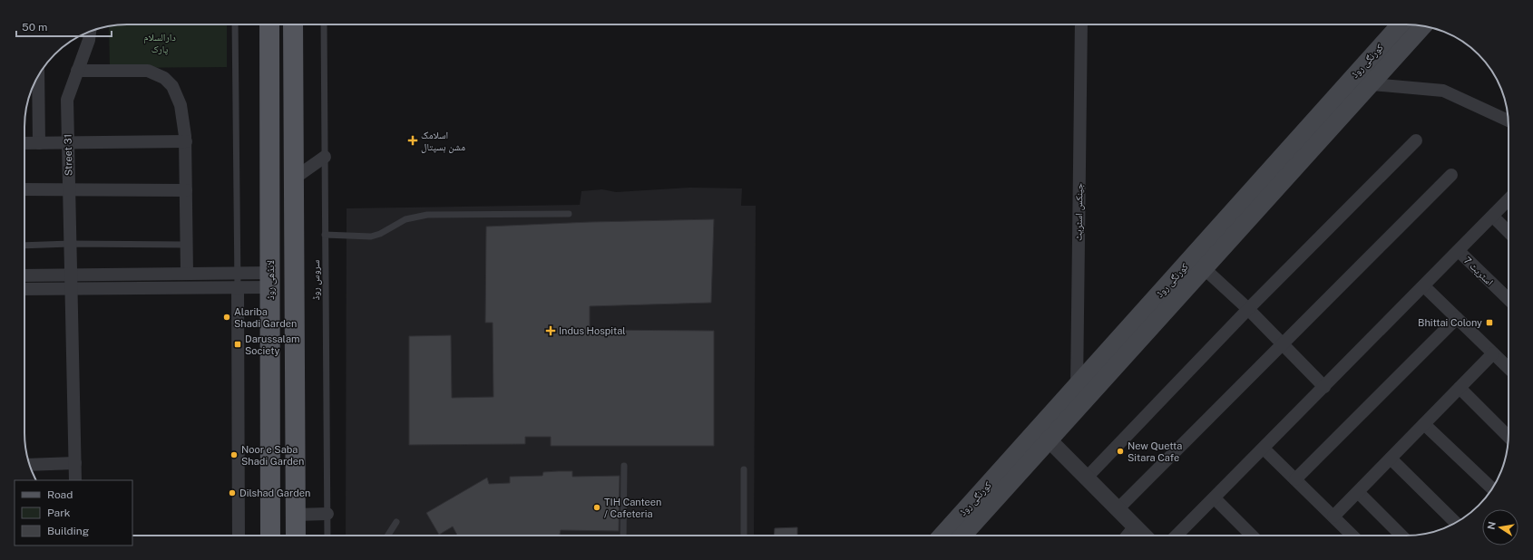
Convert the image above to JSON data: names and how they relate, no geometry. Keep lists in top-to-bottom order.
{
  "streets": {
    "main road": ["کورنگی روڈ", "لانڈھی روڈ"],
    "street": ["Street 31", "جینکس اسٹریٹ", "اسٹریٹ 7"],
    "lane": ["سروس روڈ"]
  },
  "crossings": [
    ["کورنگی روڈ", "جینکس اسٹریٹ"]
  ],
  "parks": ["دارالسلام پارک"],
  "places": {
    "health": ["اسلامک مشن ہسپتال", "Indus Hospital"],
    "other": [
      "Alariba Shadi Garden",
      "New Quetta Sitara Cafe",
      "Noor e Saba Shadi Garden",
      "Dilshad Garden",
      "TIH Canteen / Cafeteria"
    ],
    "transit": ["Bhittai Colony", "Darussalam Society"]
  },
  "legend": ["Road", "Park", "Building"],
  "scale_bar": "50 m",
  "north": "left"
}
